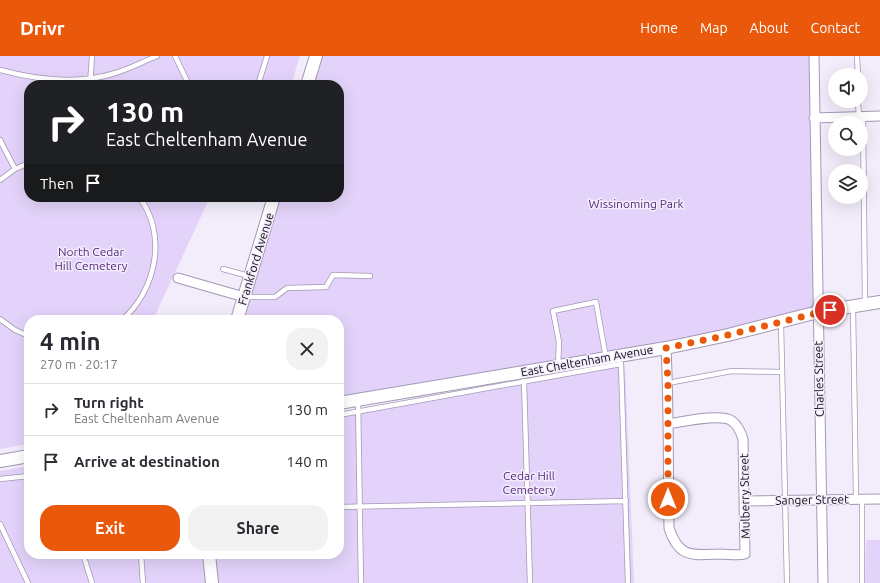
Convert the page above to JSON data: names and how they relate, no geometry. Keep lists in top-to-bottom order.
{
  "streets": {
    "street": [
      "Frankford Avenue",
      "East Cheltenham Avenue",
      "Charles Street",
      "Mulberry Street",
      "Sanger Street"
    ]
  },
  "crossings": [
    ["East Cheltenham Avenue", "Charles Street"],
    ["Charles Street", "Sanger Street"],
    ["Mulberry Street", "Sanger Street"]
  ],
  "parks": ["Wissinoming Park", "North Cedar Hill Cemetery", "Cedar Hill Cemetery"],
  "page": {
    "header": "Drivr",
    "nav": [
      "Home",
      "Map",
      "About",
      "Contact"
    ],
    "turn": ["130 m", "East Cheltenham Avenue"],
    "then": "Then",
    "heading": ["4 min", "270 m · 20:17"],
    "list": [
      {
        "name": "Turn right",
        "note": "East Cheltenham Avenue",
        "value": "130 m"
      },
      {
        "name": "Arrive at destination",
        "value": "140 m"
      }
    ],
    "buttons": ["Exit", "Share"]
  }
}
